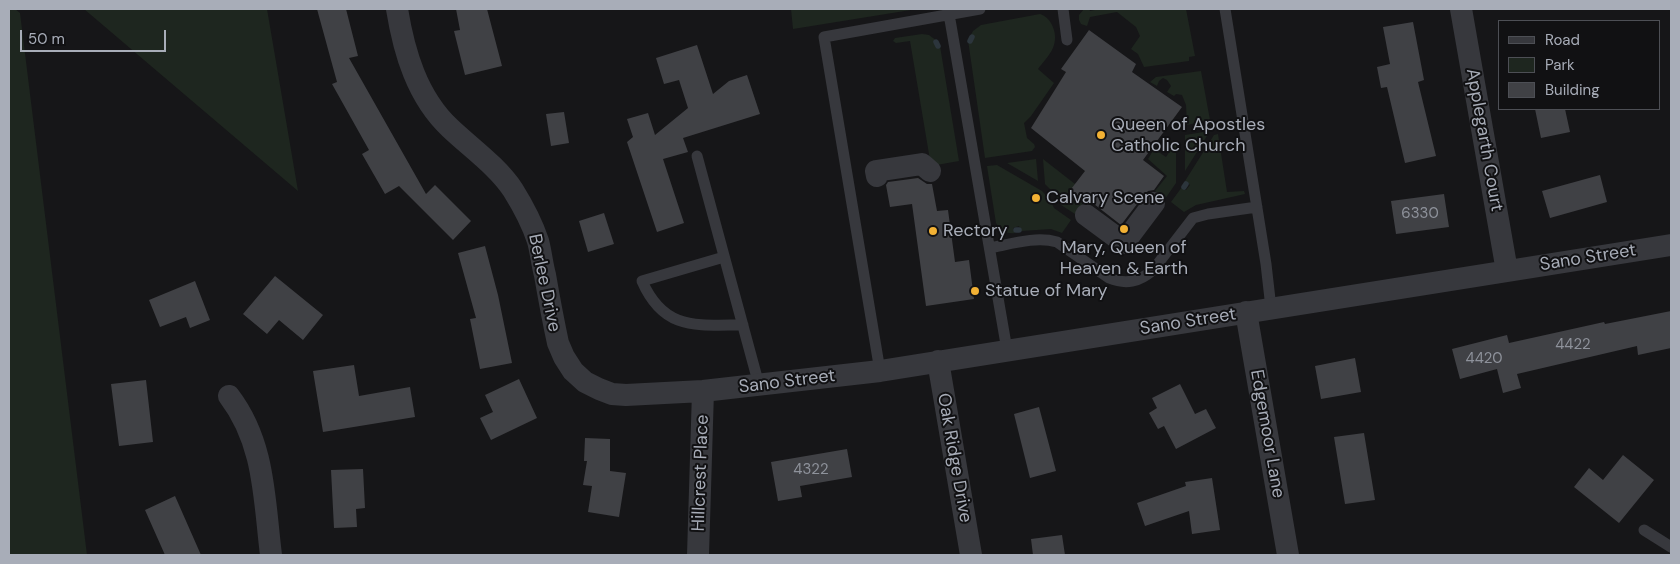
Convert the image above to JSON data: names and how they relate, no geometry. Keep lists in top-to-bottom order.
{
  "streets": {
    "street": [
      "Applegarth Court",
      "Sano Street",
      "Berlee Drive",
      "Edgemoor Lane",
      "Oak Ridge Drive",
      "Hillcrest Place"
    ]
  },
  "crossings": [
    ["Applegarth Court", "Sano Street"],
    ["Sano Street", "Berlee Drive"],
    ["Sano Street", "Edgemoor Lane"],
    ["Sano Street", "Oak Ridge Drive"],
    ["Sano Street", "Hillcrest Place"],
    ["Berlee Drive", "Hillcrest Place"]
  ],
  "places": [
    "Queen of Apostles Catholic Church",
    "Calvary Scene",
    "Mary, Queen of Heaven & Earth",
    "Rectory",
    "Statue of Mary"
  ],
  "house_numbers": [
    "6330",
    "4422",
    "4420",
    "4322"
  ],
  "legend": ["Road", "Park", "Building"],
  "scale_bar": "50 m"
}
